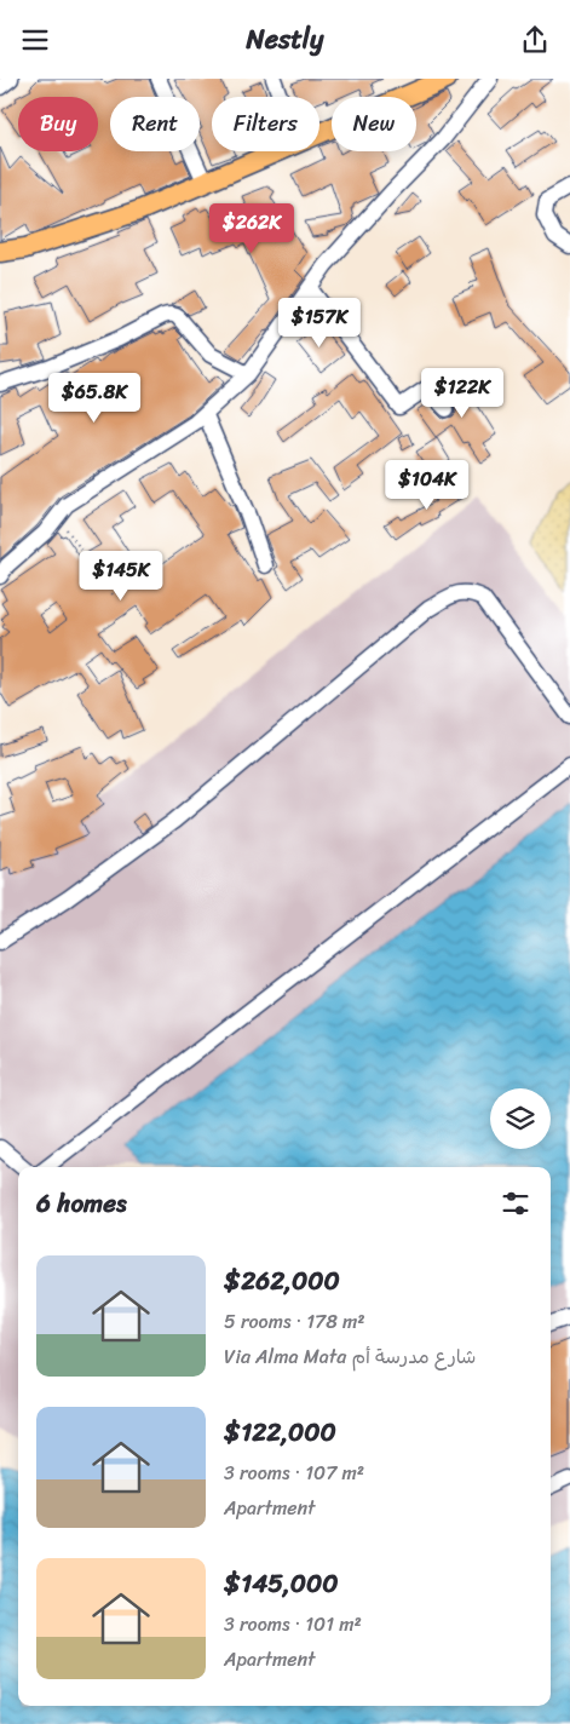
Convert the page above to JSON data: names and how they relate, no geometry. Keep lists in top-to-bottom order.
{
  "page": {
    "header": "Nestly",
    "chip": [
      "Buy",
      "Rent",
      "Filters",
      "New"
    ],
    "price": [
      "$262K",
      "$157K",
      "$122K",
      "$65.8K",
      "$104K",
      "$145K"
    ],
    "heading": "6 homes",
    "list": [
      {
        "name": "$262,000",
        "note": "5 rooms · 178 m² · Via Alma Mata شارع مدرسة أم"
      },
      {
        "name": "$122,000",
        "note": "3 rooms · 107 m² · Apartment"
      },
      {
        "name": "$145,000",
        "note": "3 rooms · 101 m² · Apartment"
      }
    ]
  }
}
